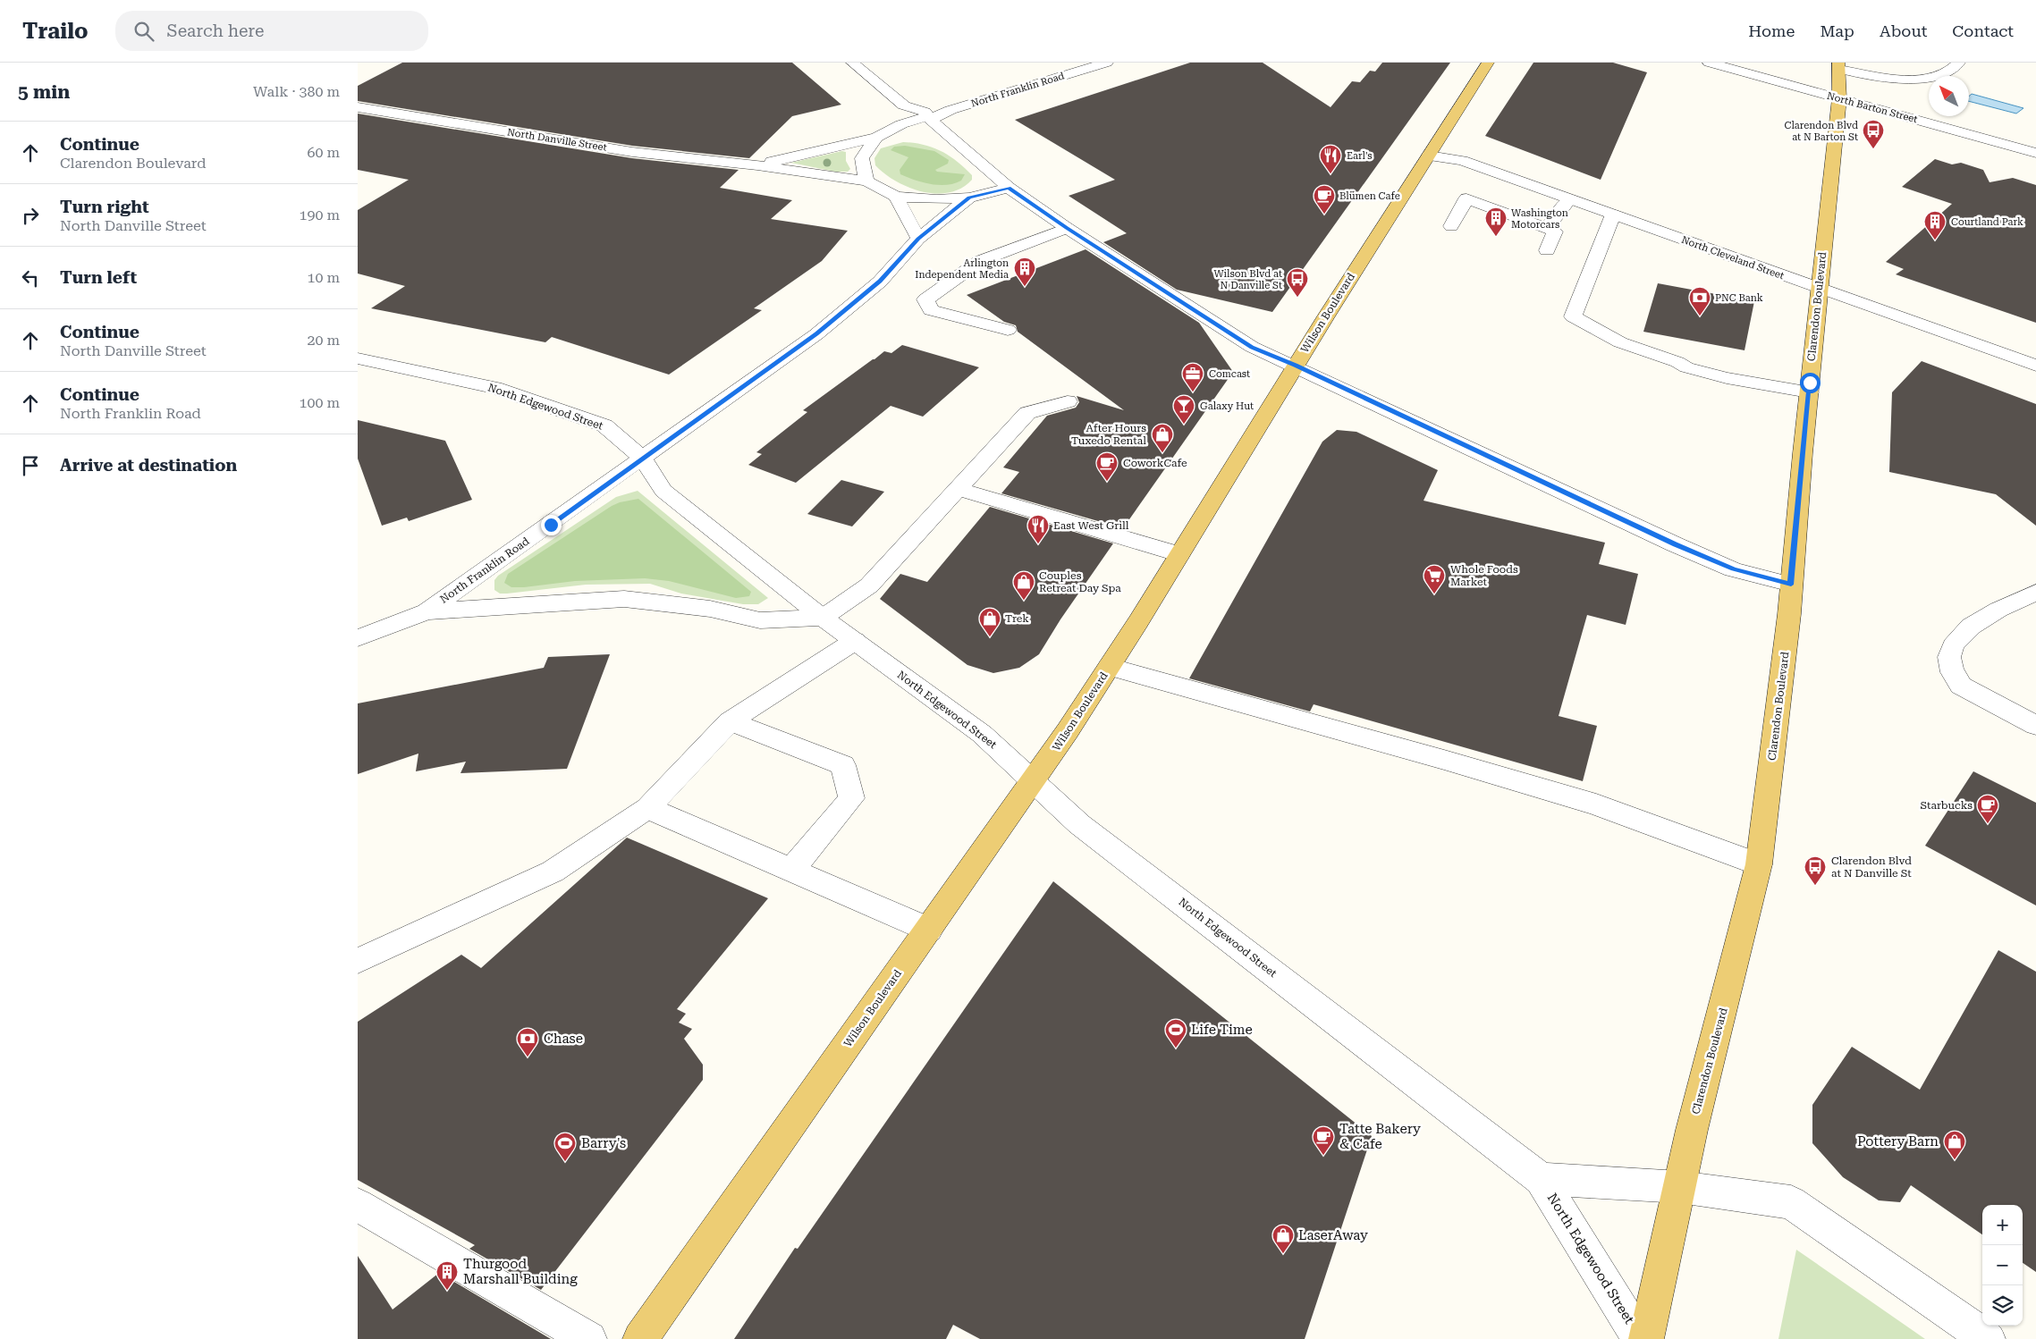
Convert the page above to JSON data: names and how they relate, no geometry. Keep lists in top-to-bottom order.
{
  "streets": {
    "main road": ["Clarendon Boulevard", "Wilson Boulevard"],
    "street": [
      "North Franklin Road",
      "North Barton Street",
      "North Danville Street",
      "North Cleveland Street",
      "North Edgewood Street"
    ]
  },
  "crossings": [
    ["North Franklin Road", "North Danville Street"],
    ["North Franklin Road", "North Edgewood Street"],
    ["North Barton Street", "Clarendon Boulevard"],
    ["North Cleveland Street", "Clarendon Boulevard"],
    ["North Cleveland Street", "Wilson Boulevard"],
    ["Clarendon Boulevard", "North Edgewood Street"],
    ["Wilson Boulevard", "North Edgewood Street"]
  ],
  "places": {
    "bus stop": ["Clarendon Blvd at N Barton St", "Wilson Blvd at N Danville St", "Clarendon Blvd at N Danville St"],
    "restaurant": ["Earl's", "East West Grill"],
    "cafe": [
      "Blümen Cafe",
      "CoworkCafe",
      "Starbucks",
      "Tatte Bakery & Cafe"
    ],
    "building": [
      "Washington Motorcars",
      "Courtland Park",
      "Arlington Independent Media",
      "Thurgood Marshall Building"
    ],
    "bank": ["PNC Bank", "Chase"],
    "office": ["Comcast"],
    "bar": ["Galaxy Hut"],
    "shop": [
      "After Hours Tuxedo Rental",
      "Couples Retreat Day Spa",
      "Trek",
      "Pottery Barn",
      "LaserAway"
    ],
    "supermarket": ["Whole Foods Market"],
    "sports": ["Life Time", "Barry's"]
  },
  "north": "top left",
  "page": {
    "header": "Trailo",
    "search": "Search here",
    "nav": [
      "Home",
      "Map",
      "About",
      "Contact"
    ],
    "heading": ["5 min", "Walk · 380 m"],
    "list": [
      ["Continue", "Clarendon Boulevard", "60 m"],
      ["Turn right", "North Danville Street", "190 m"],
      ["Turn left", "10 m"],
      ["Continue", "North Danville Street", "20 m"],
      ["Continue", "North Franklin Road", "100 m"],
      "Arrive at destination"
    ],
    "map_buttons": ["+", "−"]
  }
}
